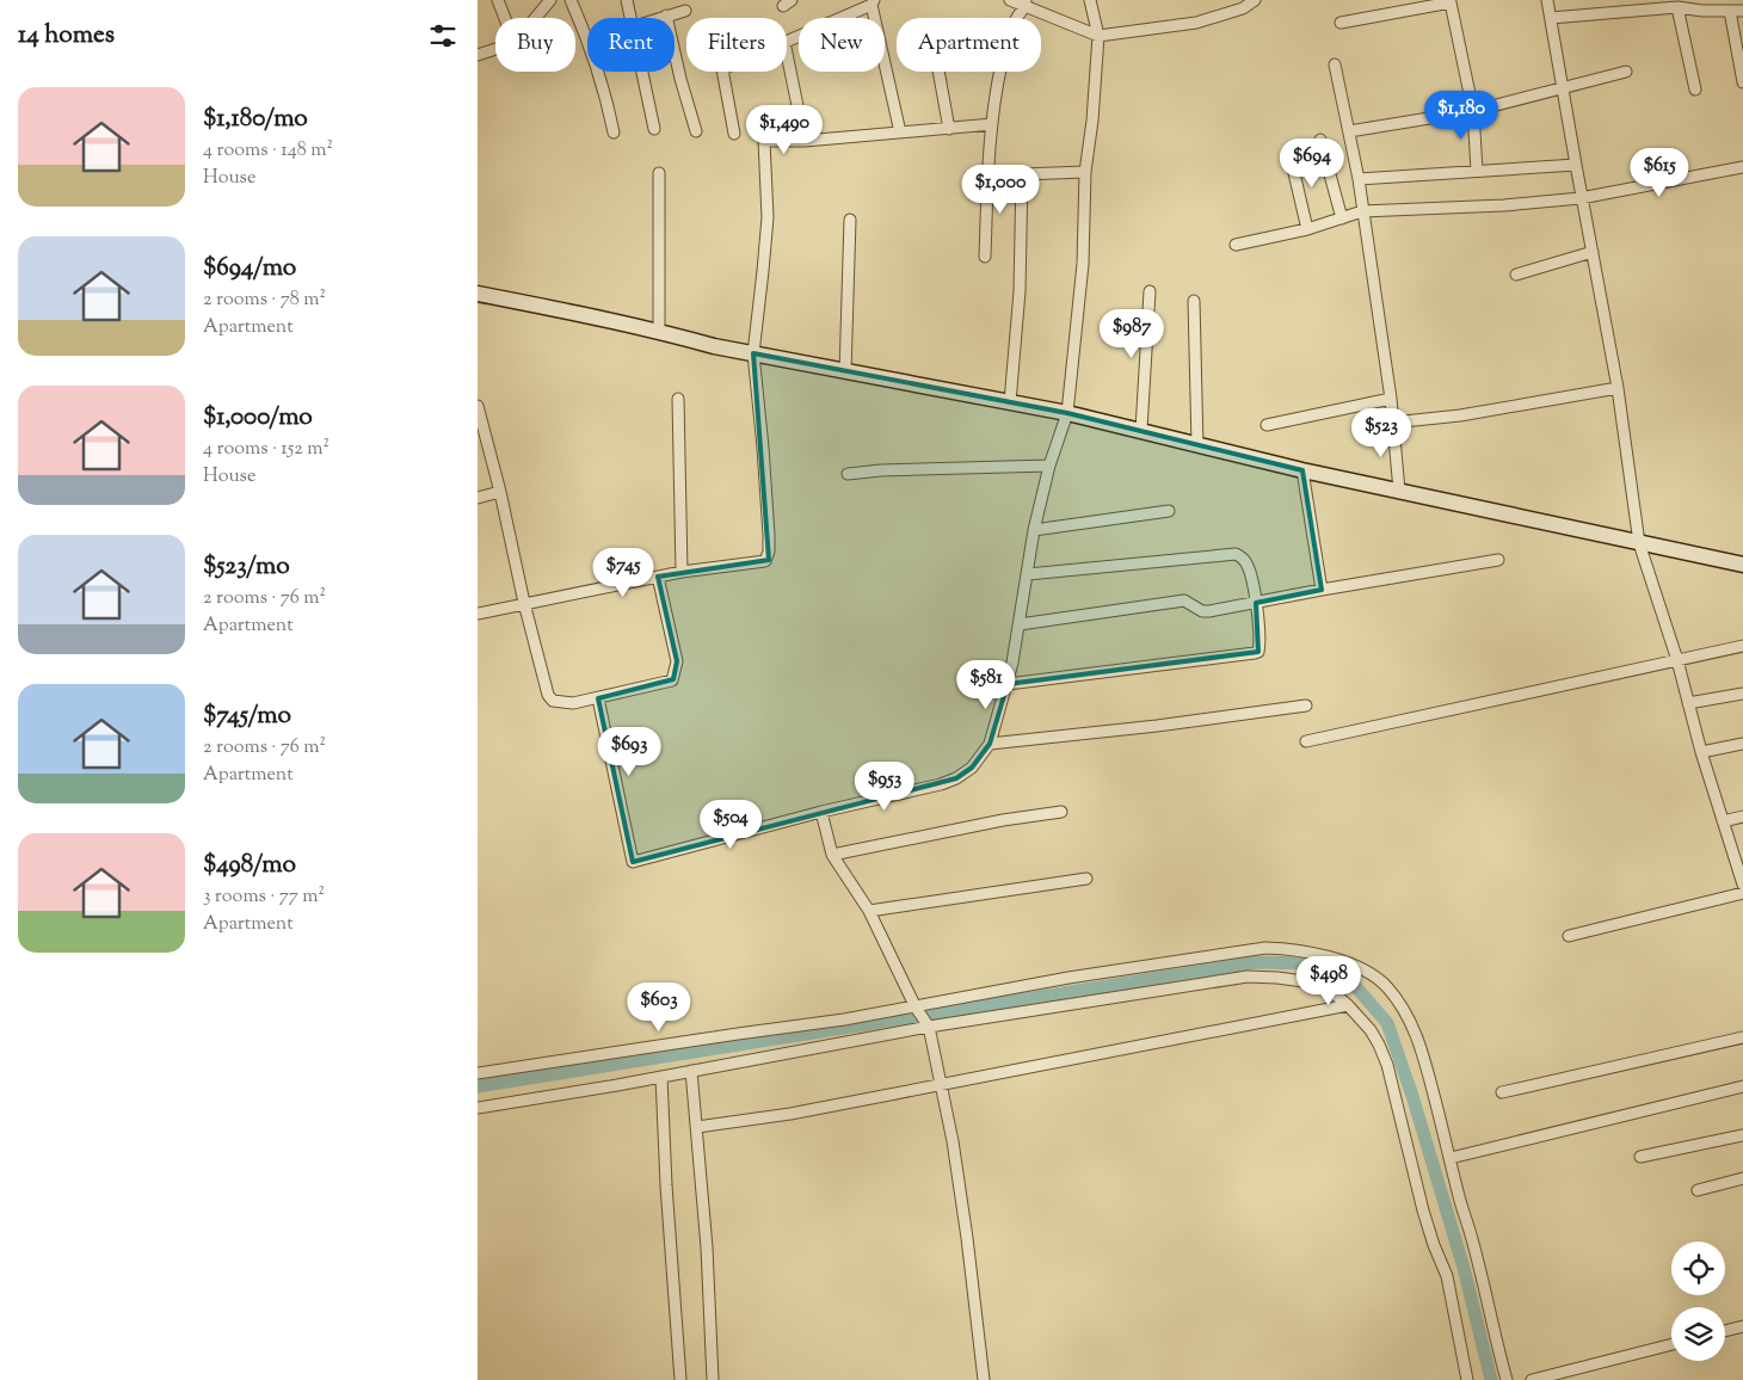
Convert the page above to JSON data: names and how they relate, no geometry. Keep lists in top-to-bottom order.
{
  "page": {
    "heading": "14 homes",
    "chip": [
      "Buy",
      "Rent",
      "Filters",
      "New",
      "Apartment"
    ],
    "list": [
      {
        "name": "$1,180/mo",
        "note": "4 rooms · 148 m² · House"
      },
      {
        "name": "$694/mo",
        "note": "2 rooms · 78 m² · Apartment"
      },
      {
        "name": "$1,000/mo",
        "note": "4 rooms · 152 m² · House"
      },
      {
        "name": "$523/mo",
        "note": "2 rooms · 76 m² · Apartment"
      },
      {
        "name": "$745/mo",
        "note": "2 rooms · 76 m² · Apartment"
      },
      {
        "name": "$498/mo",
        "note": "3 rooms · 77 m² · Apartment"
      }
    ],
    "price": [
      "$1,180",
      "$1,490",
      "$694",
      "$615",
      "$1,000",
      "$987",
      "$523",
      "$745",
      "$581",
      "$693",
      "$953",
      "$504",
      "$498",
      "$603"
    ]
  }
}
